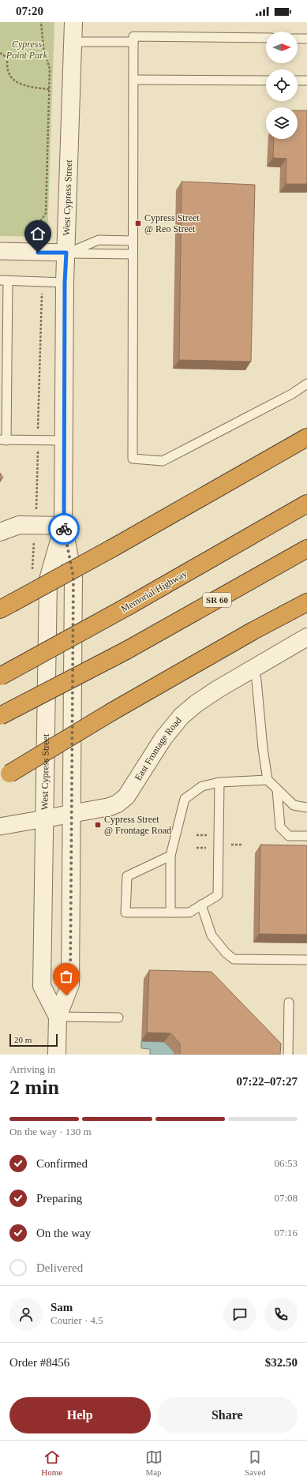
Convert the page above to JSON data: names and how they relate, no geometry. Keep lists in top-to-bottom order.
{
  "streets": {
    "highway": ["Memorial Highway", "SR 60"],
    "street": ["West Cypress Street", "East Frontage Road"]
  },
  "crossings": [
    ["West Cypress Street", "East Frontage Road"]
  ],
  "parks": ["Cypress Point Park"],
  "places": {
    "transit": ["Cypress Street @ Reo Street", "Cypress Street @ Frontage Road"]
  },
  "scale_bar": "20 m",
  "north": "right",
  "page": {
    "status": "07:20",
    "scale": "20 m",
    "heading": ["2 min", "Arriving in", "07:22–07:27"],
    "panel": [
      "Sam",
      "Courier · 4.5",
      "Order #8456",
      "$32.50"
    ],
    "bar": "On the way · 130 m",
    "list": [
      ["Confirmed", "06:53"],
      ["Preparing", "07:08"],
      ["On the way", "07:16"],
      "Delivered"
    ],
    "buttons": ["Help", "Share"],
    "tabs": ["Home", "Map", "Saved"]
  }
}
